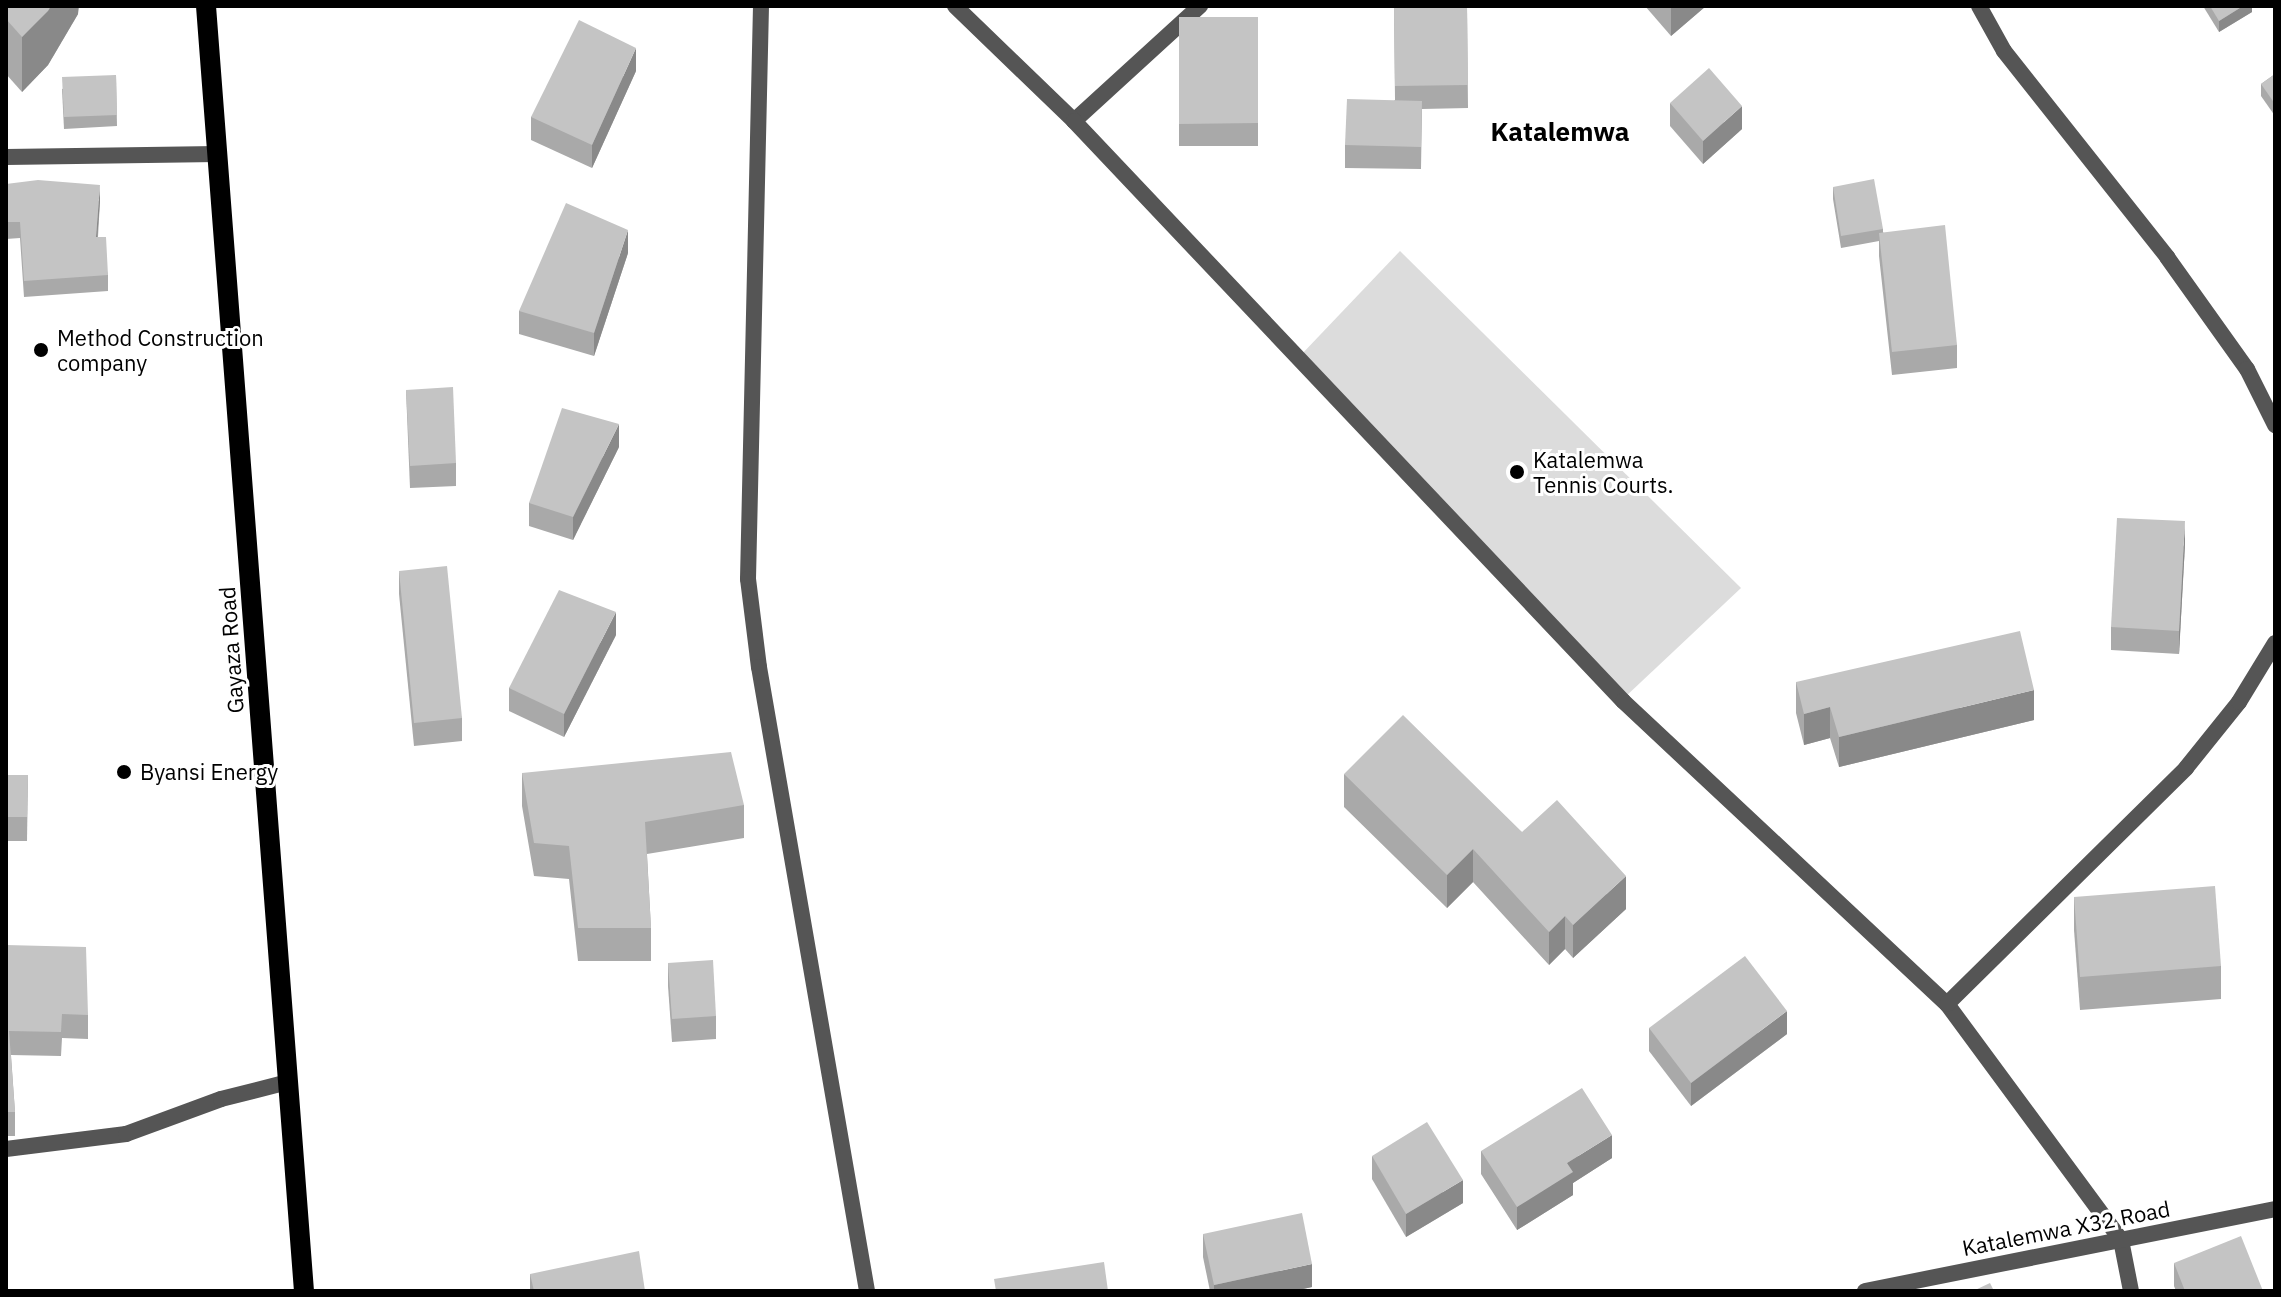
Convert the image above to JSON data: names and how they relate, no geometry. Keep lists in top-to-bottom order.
{
  "streets": {
    "main road": ["Gayaza Road"],
    "street": ["Katalemwa X32 Road"]
  },
  "districts": ["Katalemwa"],
  "places": ["Method Construction company", "Katalemwa Tennis Courts.", "Byansi Energy"]
}
